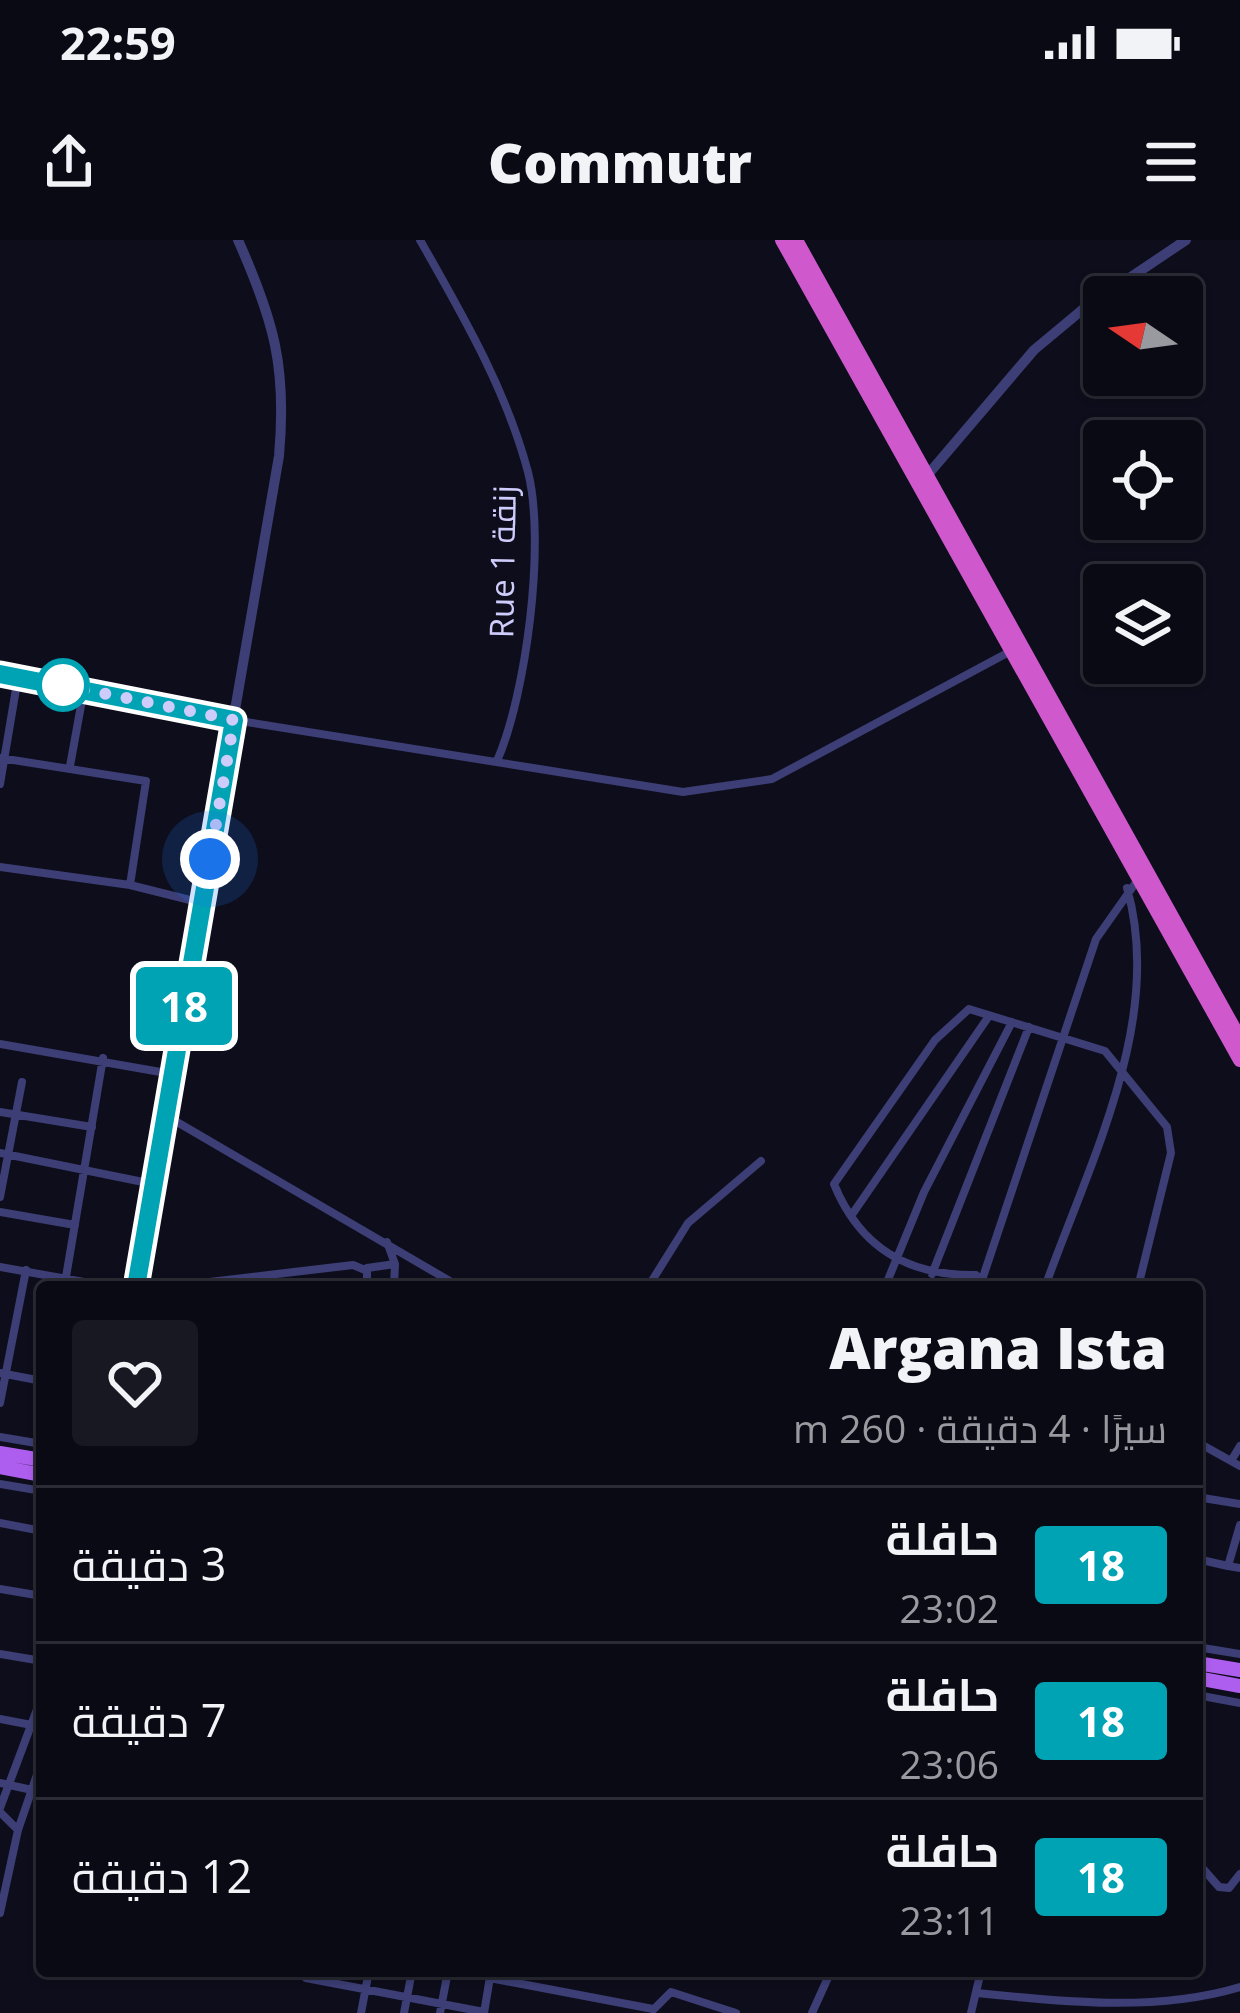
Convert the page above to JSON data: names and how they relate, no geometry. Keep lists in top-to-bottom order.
{
  "streets": {
    "street": ["Rue 1 زنقة"]
  },
  "lines": ["bus line 18"],
  "north": "left",
  "page": {
    "status": "22:59",
    "header": "Commutr",
    "on_map": "18",
    "heading": ["Argana Ista", "سيرًا · 4 دقيقة · 260 m"],
    "list": [
      {
        "mark": "18",
        "name": "حافلة",
        "note": "23:02",
        "value": "3 دقيقة"
      },
      {
        "mark": "18",
        "name": "حافلة",
        "note": "23:06",
        "value": "7 دقيقة"
      },
      {
        "mark": "18",
        "name": "حافلة",
        "note": "23:11",
        "value": "12 دقيقة"
      }
    ]
  }
}
